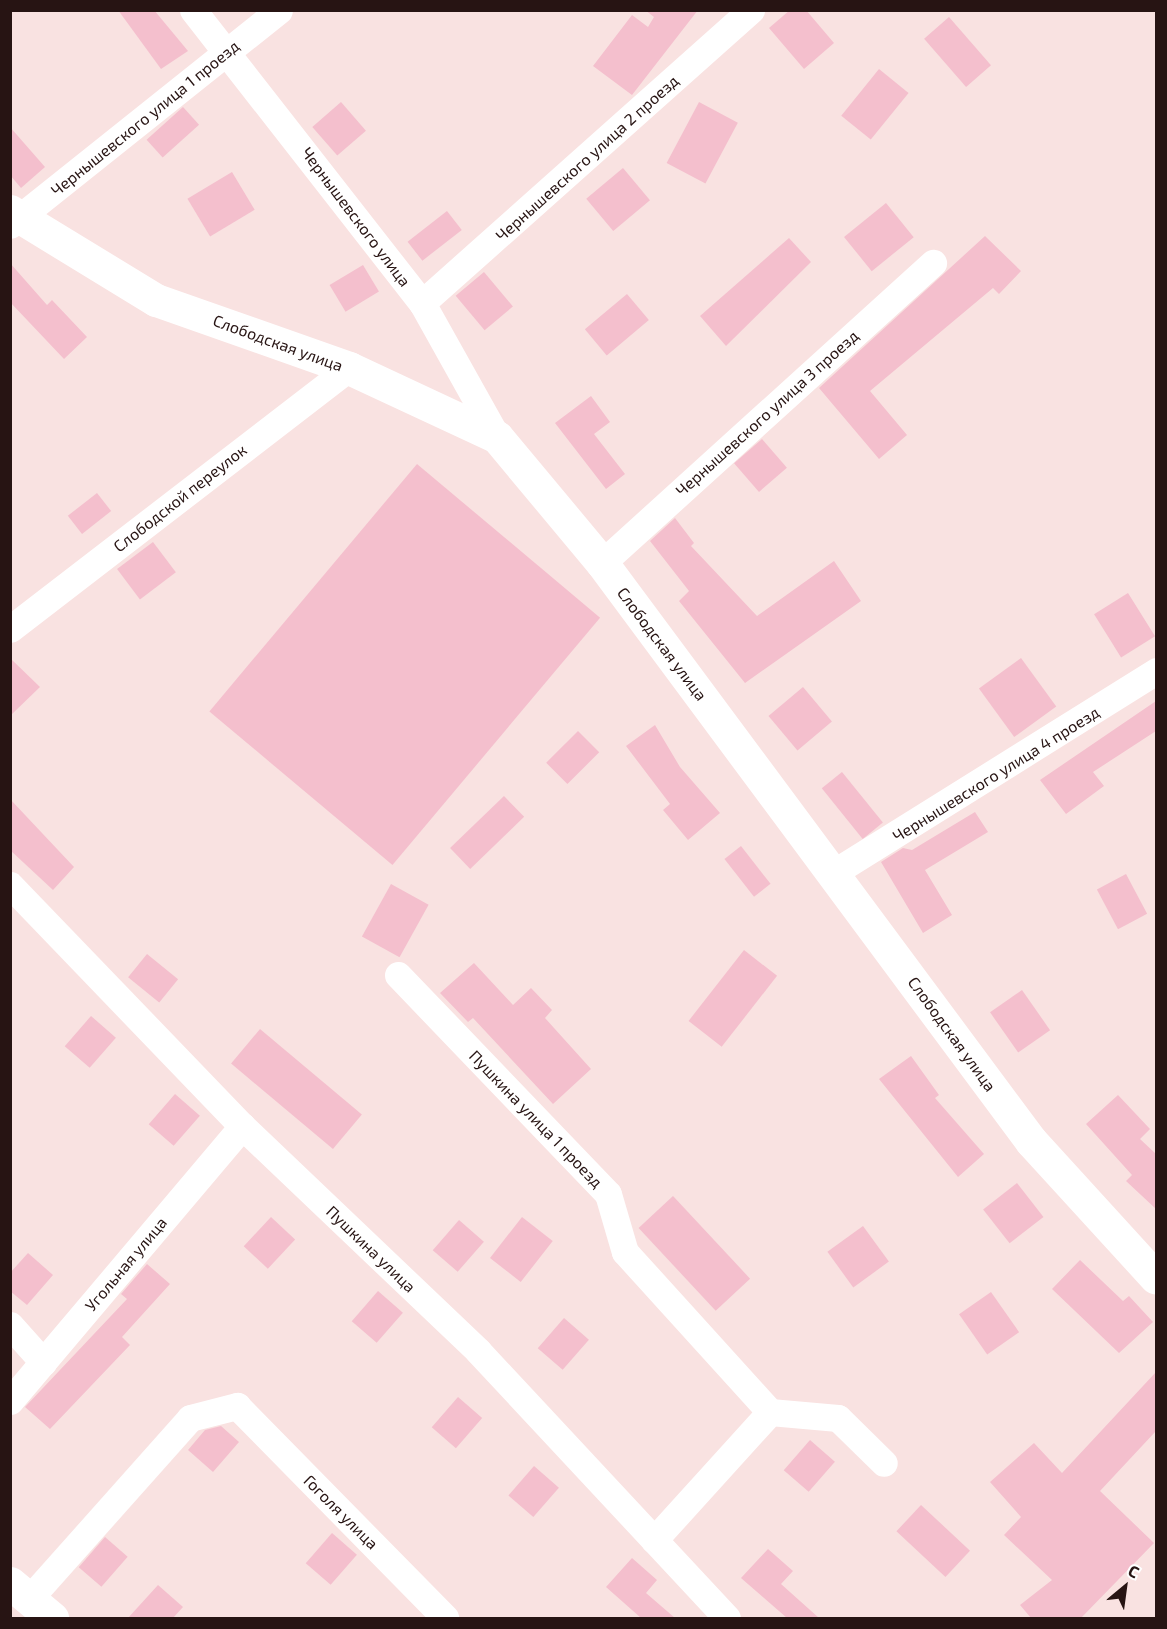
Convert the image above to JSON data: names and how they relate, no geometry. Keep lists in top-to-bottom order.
{
  "streets": {
    "street": [
      "Чернышевского улица 1 проезд",
      "Чернышевского улица 2 проезд",
      "Чернышевского улица",
      "Слободская улица",
      "Чернышевского улица 3 проезд",
      "Слободской переулок",
      "Чернышевского улица 4 проезд",
      "Пушкина улица 1 проезд",
      "Пушкина улица",
      "Угольная улица",
      "Гоголя улица"
    ]
  },
  "crossings": [
    ["Чернышевского улица 1 проезд", "Чернышевского улица"],
    ["Чернышевского улица 1 проезд", "Слободская улица"],
    ["Чернышевского улица 2 проезд", "Чернышевского улица"],
    ["Чернышевского улица", "Слободская улица"],
    ["Слободская улица", "Чернышевского улица 3 проезд"],
    ["Слободская улица", "Слободской переулок"],
    ["Слободская улица", "Чернышевского улица 4 проезд"],
    ["Пушкина улица", "Угольная улица"]
  ],
  "north": "top right"
}
